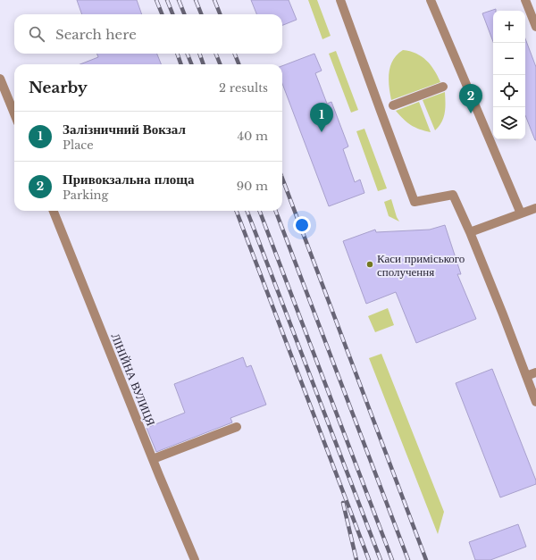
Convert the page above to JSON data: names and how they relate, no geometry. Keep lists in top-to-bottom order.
{
  "streets": {
    "street": ["ЛІНІЙНА ВУЛИЦЯ"]
  },
  "places": ["Каси приміського сполучення"],
  "page": {
    "map_buttons": ["+", "−"],
    "search": "Search here",
    "heading": ["Nearby", "2 results"],
    "pins": ["2", "1"],
    "list": [
      {
        "mark": "1",
        "name": "Залізничний Вокзал",
        "note": "Place",
        "value": "40 m"
      },
      {
        "mark": "2",
        "name": "Привокзальна площа",
        "note": "Parking",
        "value": "90 m"
      }
    ]
  }
}
